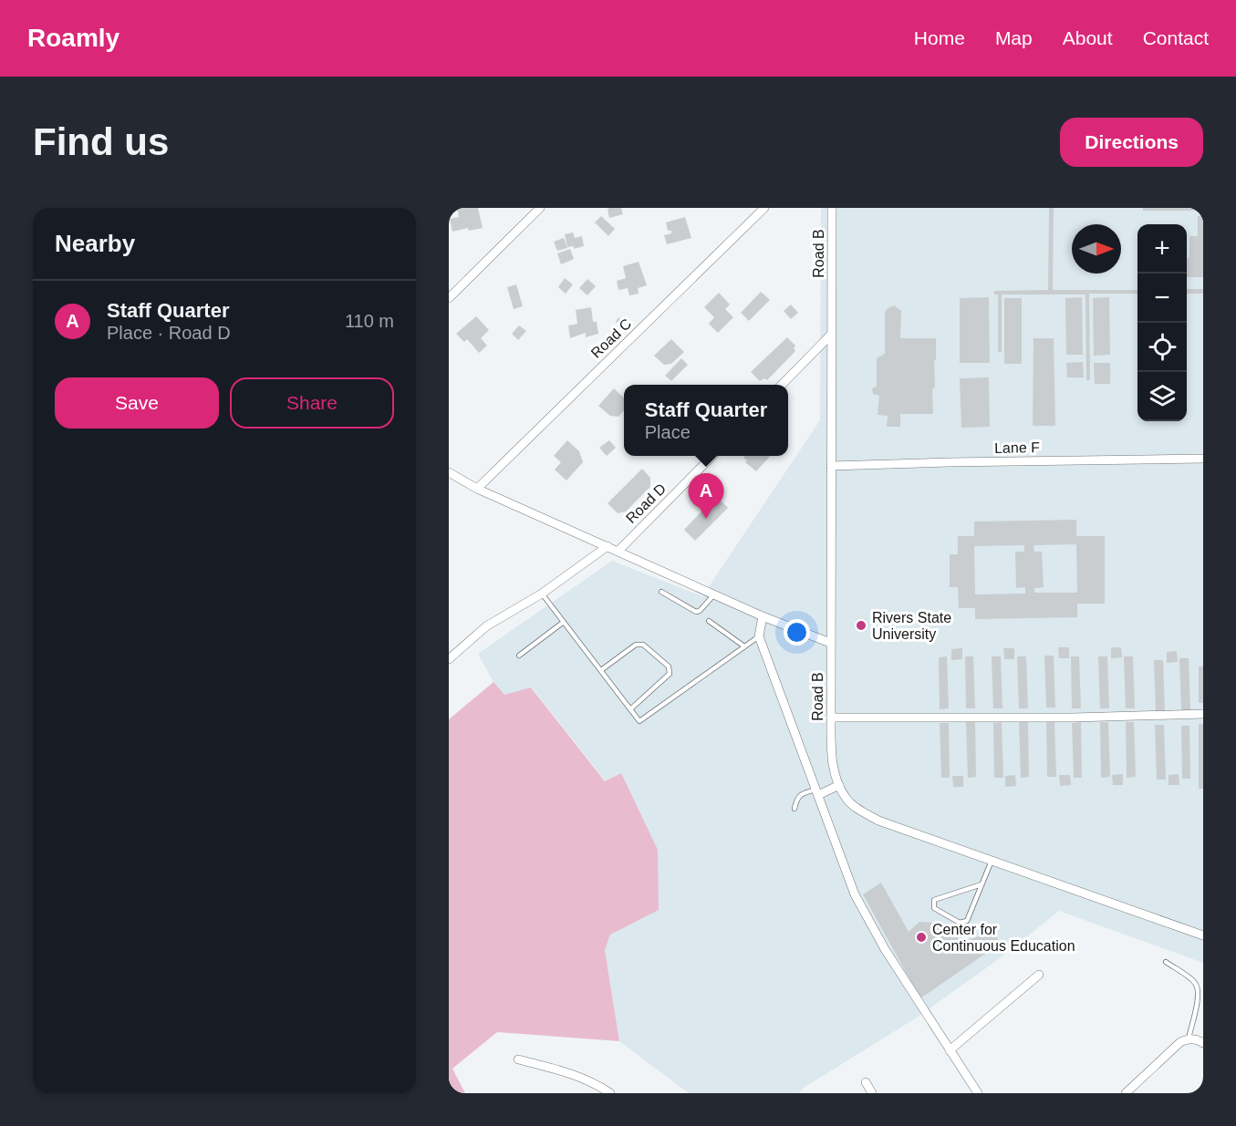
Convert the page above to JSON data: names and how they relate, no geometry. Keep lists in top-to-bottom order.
{
  "streets": {
    "street": [
      "Road B",
      "Road C",
      "Lane F",
      "Road D"
    ]
  },
  "crossings": [
    ["Road B", "Lane F"]
  ],
  "places": ["Rivers State University", "Center for Continuous Education"],
  "north": "right",
  "page": {
    "header": "Roamly",
    "nav": [
      "Home",
      "Map",
      "About",
      "Contact"
    ],
    "buttons": [
      "Directions",
      ["Save", "Share"]
    ],
    "title": "Find us",
    "heading": "Nearby",
    "map_buttons": ["+", "−"],
    "list": [
      {
        "mark": "A",
        "name": "Staff Quarter",
        "note": "Place · Road D",
        "value": "110 m"
      }
    ],
    "popup": ["Staff Quarter", "Place"],
    "pins": "A"
  }
}
